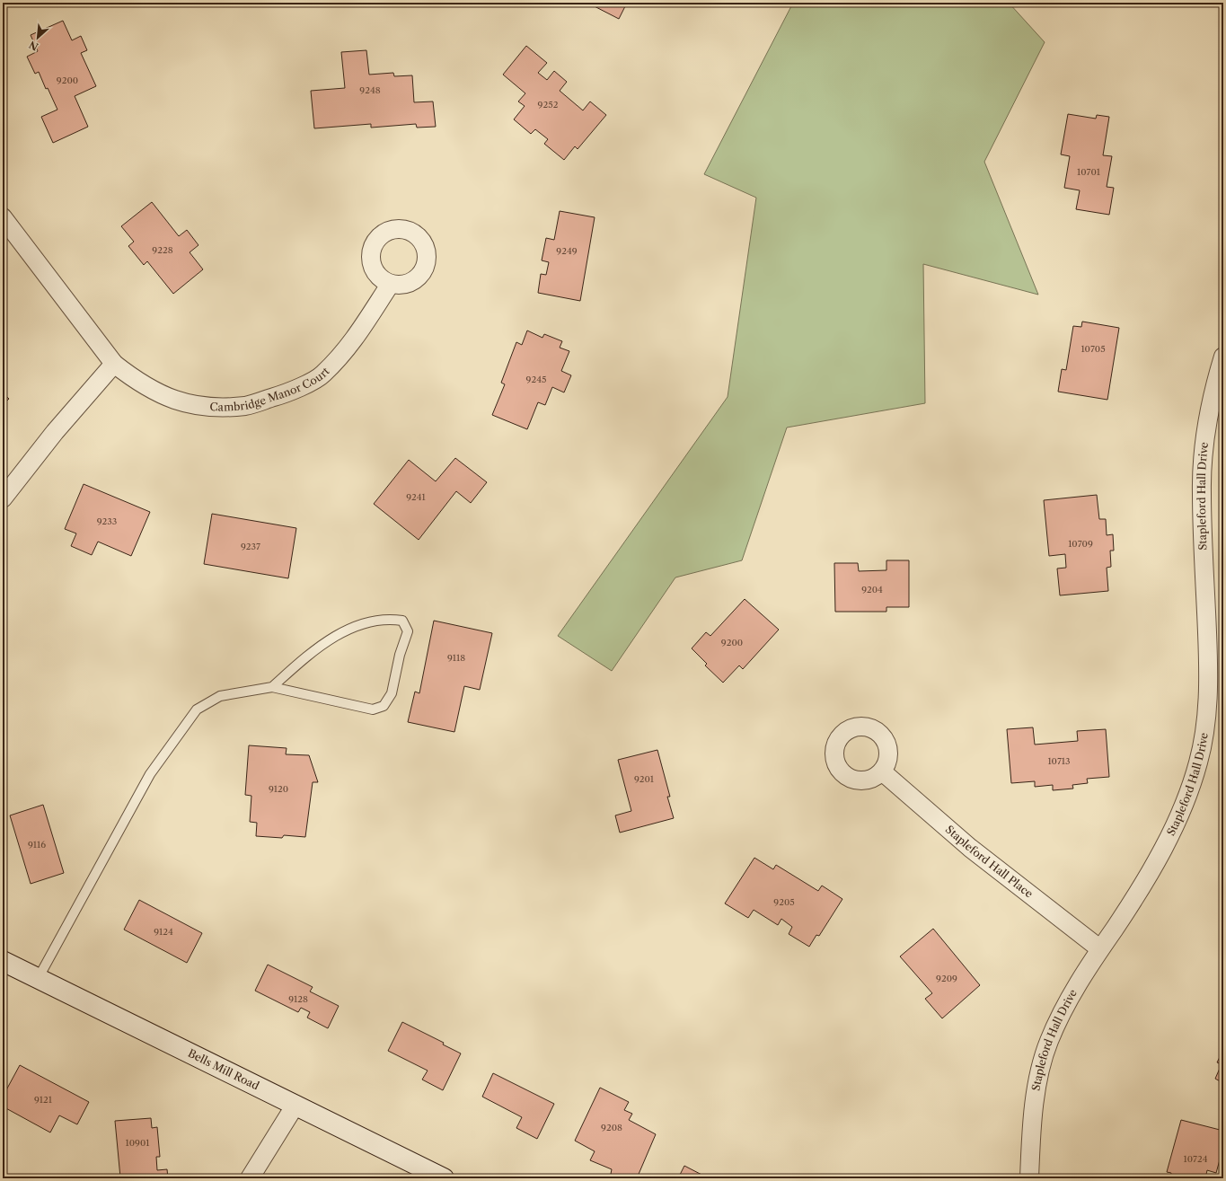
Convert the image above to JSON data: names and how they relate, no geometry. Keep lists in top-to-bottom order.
{
  "streets": {
    "street": [
      "Cambridge Manor Court",
      "Stapleford Hall Drive",
      "Stapleford Hall Place",
      "Bells Mill Road"
    ]
  },
  "crossings": [
    ["Stapleford Hall Drive", "Stapleford Hall Place"]
  ],
  "house_numbers": [
    "9200",
    "9248",
    "9252",
    "10701",
    "9228",
    "9249",
    "10705",
    "9245",
    "9241",
    "9233",
    "10709",
    "9237",
    "9204",
    "9200",
    "9118",
    "10713",
    "9201",
    "9120",
    "9116",
    "9205",
    "9124",
    "9209",
    "9128",
    "9121",
    "9208",
    "10901",
    "10724"
  ],
  "north": "bottom left"
}
